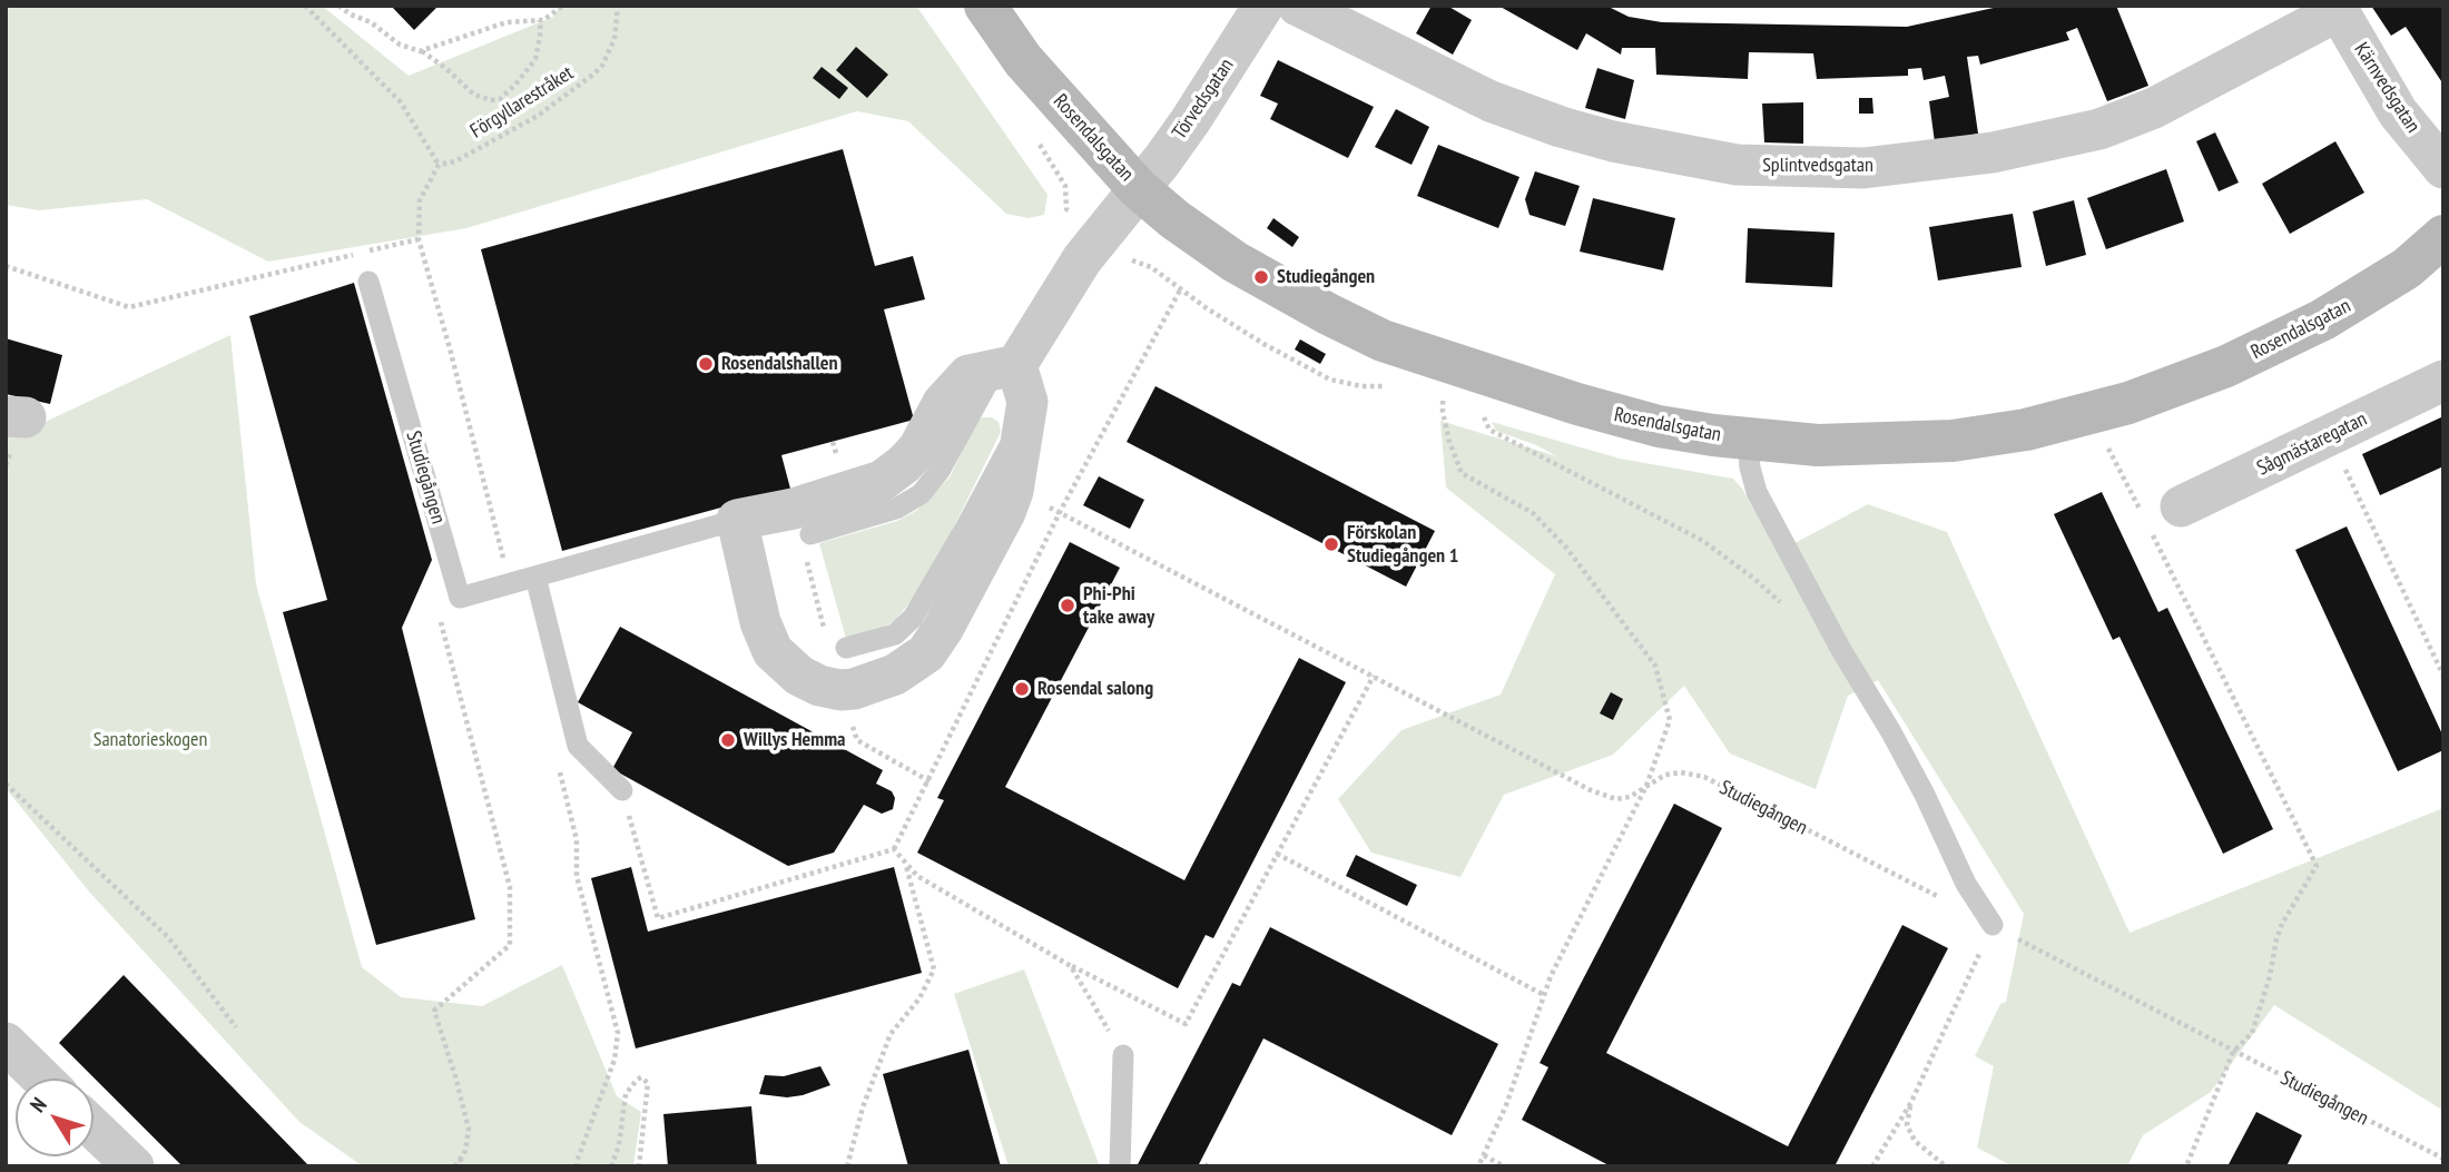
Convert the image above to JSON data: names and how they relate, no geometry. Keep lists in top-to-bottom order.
{
  "streets": {
    "street": [
      "Kärnvedsgatan",
      "Törvedsgatan",
      "Rosendalsgatan",
      "Splintvedsgatan",
      "Sågmästaregatan"
    ],
    "lane": ["Studiegången"],
    "path": ["Förgyllarestråket"]
  },
  "crossings": [
    ["Kärnvedsgatan", "Splintvedsgatan"],
    ["Törvedsgatan", "Rosendalsgatan"]
  ],
  "parks": ["Sanatorieskogen"],
  "places": [
    "Studiegången",
    "Rosendalshallen",
    "Förskolan Studiegången 1",
    "Phi-Phi take away",
    "Rosendal salong",
    "Willys Hemma"
  ],
  "north": "top left"
}
